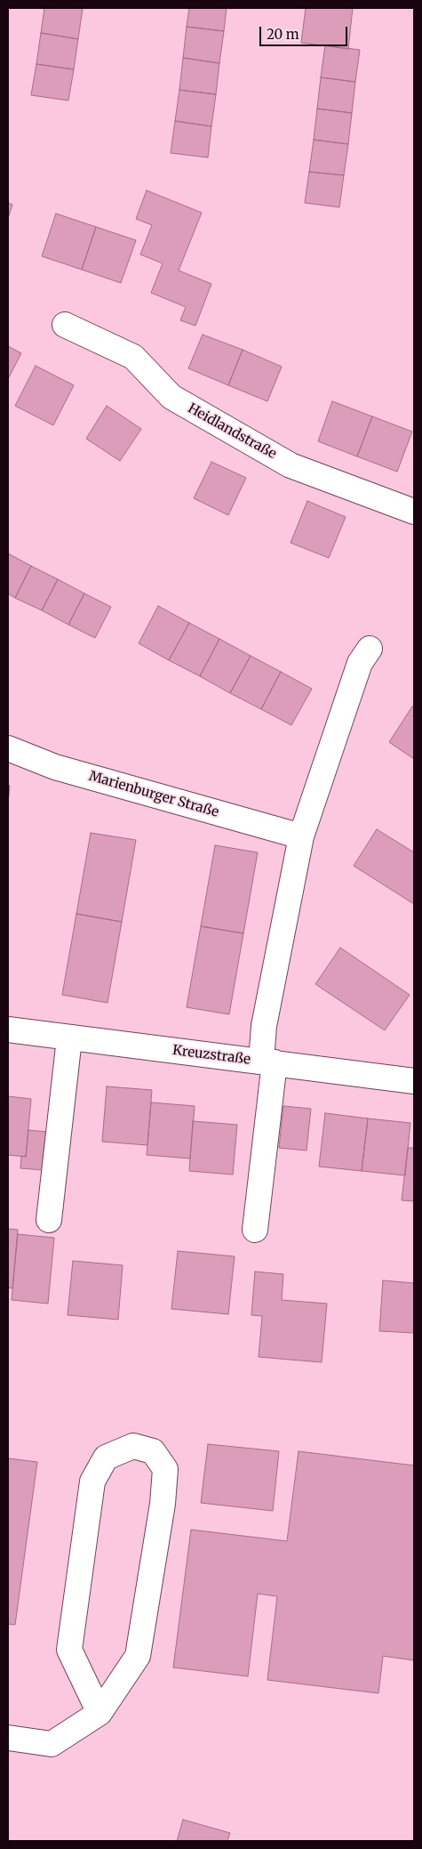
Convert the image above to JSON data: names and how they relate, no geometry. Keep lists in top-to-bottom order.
{
  "streets": {
    "street": ["Heidlandstraße", "Marienburger Straße", "Kreuzstraße"]
  },
  "scale_bar": "20 m"
}
